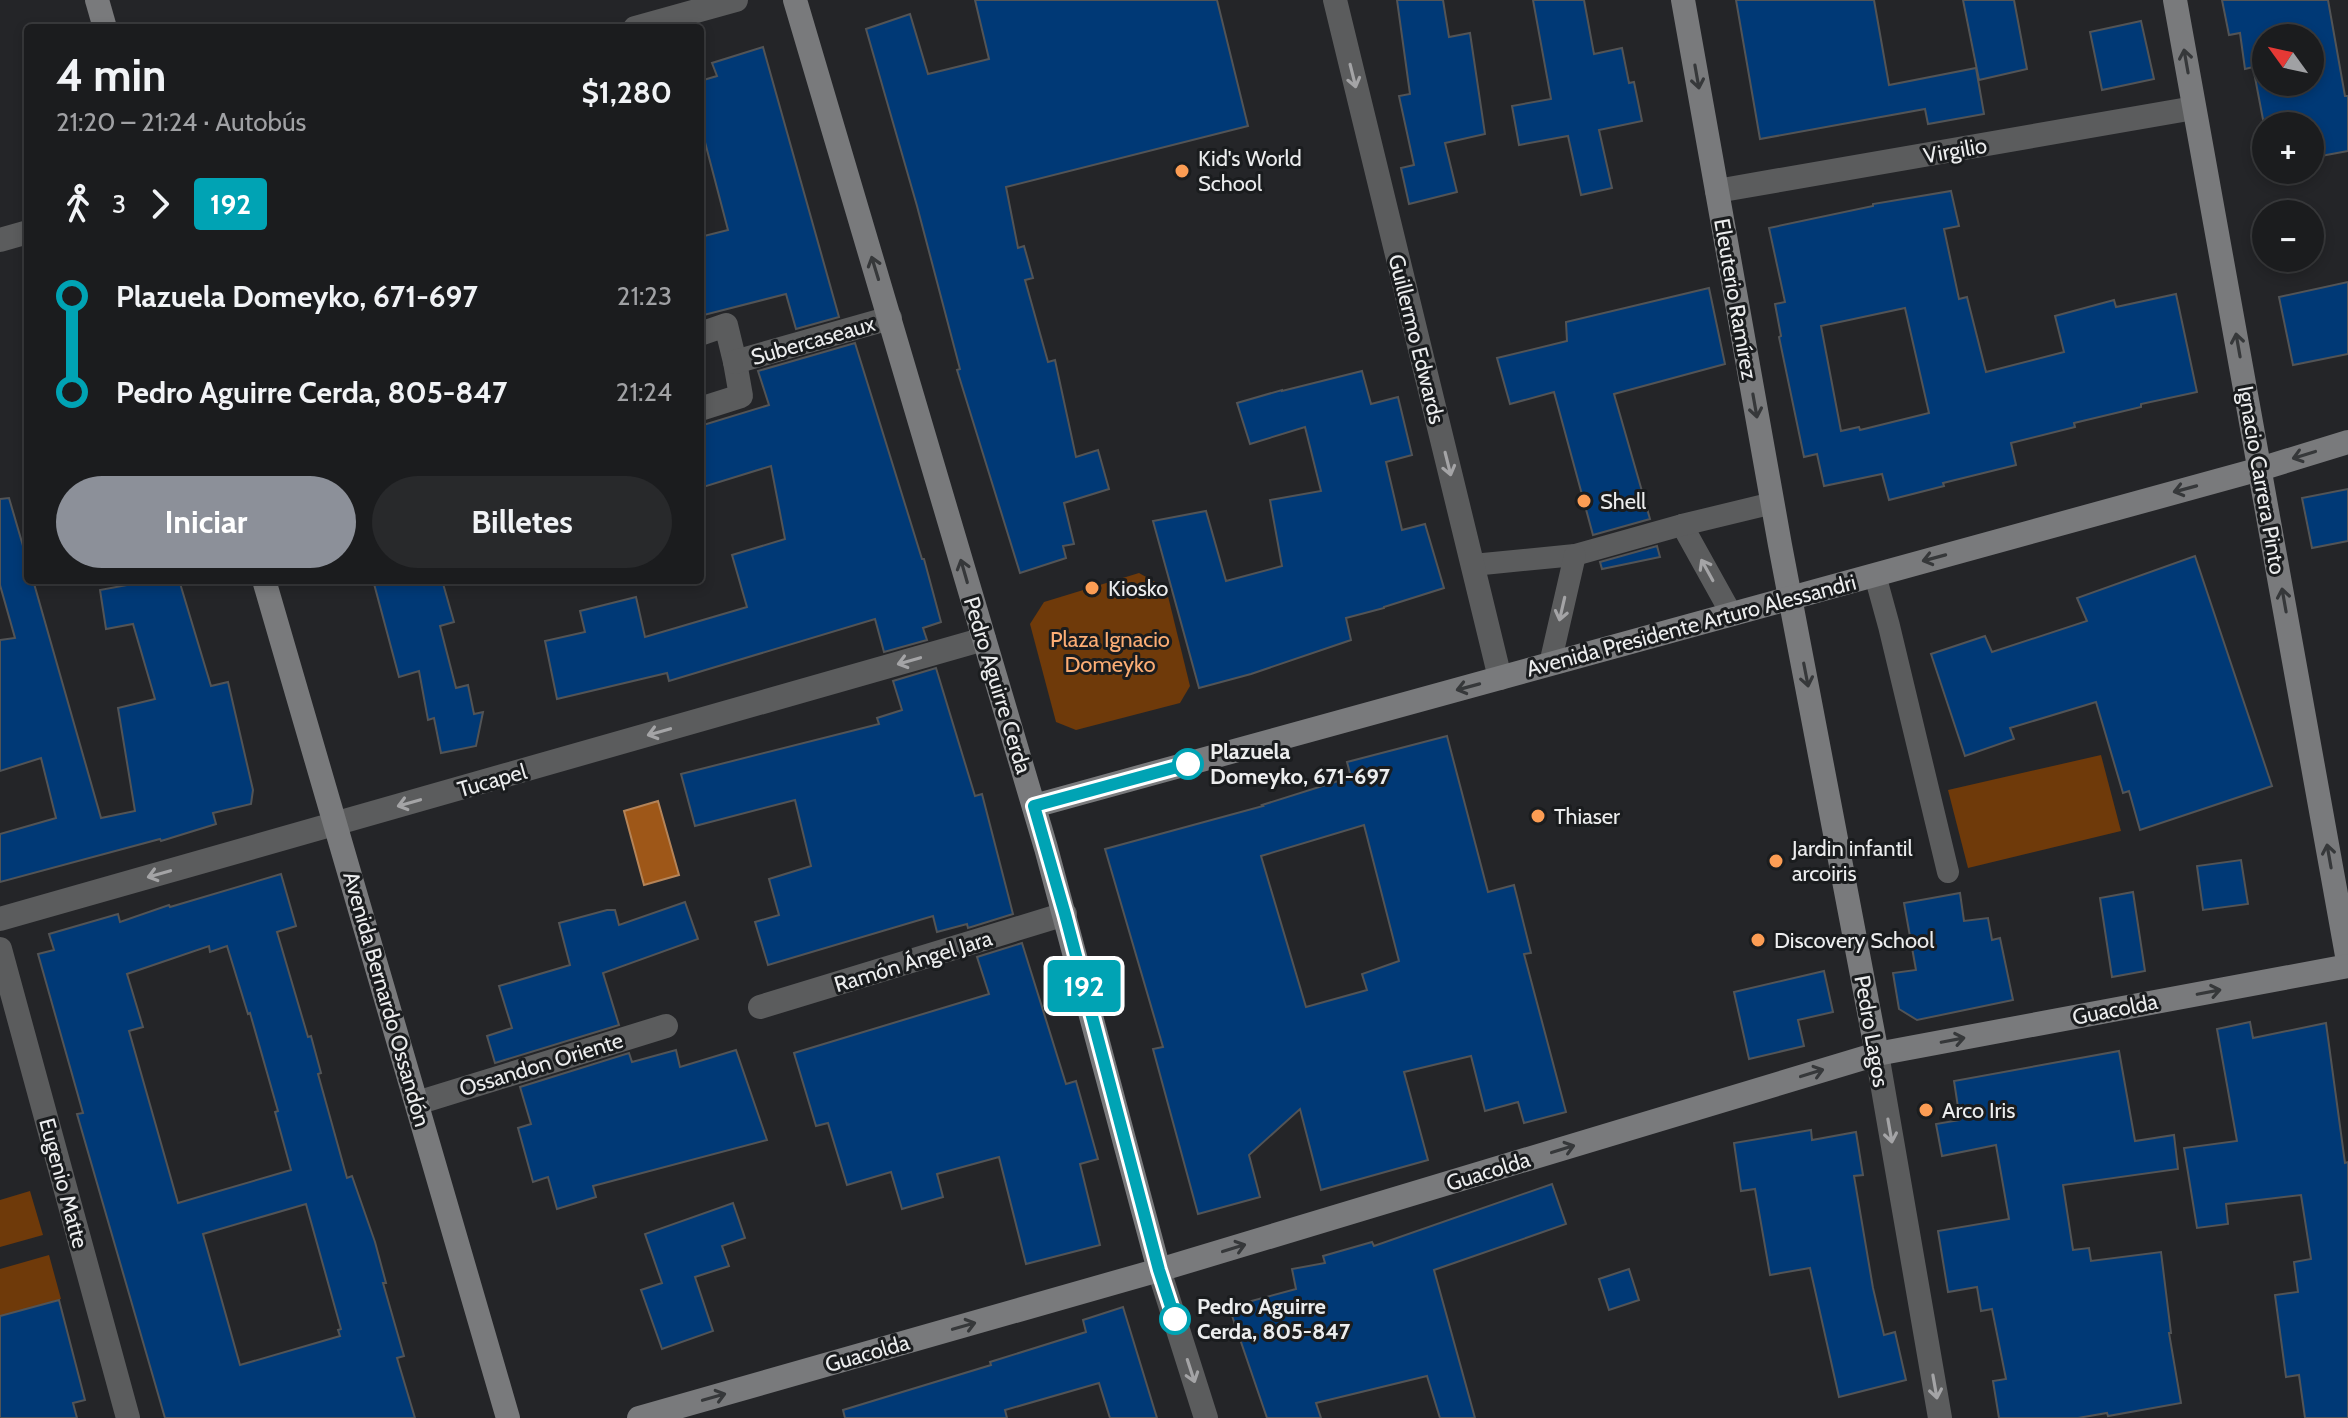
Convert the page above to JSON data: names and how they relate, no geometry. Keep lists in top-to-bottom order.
{
  "streets": {
    "main road": [
      "Eleuterio Ramírez",
      "Ignacio Carrera Pinto",
      "Avenida Presidente Arturo Alessandri",
      "Pedro Aguirre Cerda",
      "Avenida Bernardo Ossandón",
      "Guacolda",
      "Pedro Lagos"
    ],
    "street": [
      "Virgilio",
      "Guillermo Edwards",
      "Subercaseaux",
      "Tucapel",
      "Ramón Ángel Jara",
      "Ossandon Oriente",
      "Eugenio Matte"
    ]
  },
  "crossings": [
    ["Virgilio", "Eleuterio Ramírez"],
    ["Virgilio", "Ignacio Carrera Pinto"],
    ["Eleuterio Ramírez", "Avenida Presidente Arturo Alessandri"],
    ["Eleuterio Ramírez", "Pedro Lagos"],
    ["Guillermo Edwards", "Avenida Presidente Arturo Alessandri"],
    ["Subercaseaux", "Pedro Aguirre Cerda"],
    ["Ignacio Carrera Pinto", "Avenida Presidente Arturo Alessandri"],
    ["Ignacio Carrera Pinto", "Guacolda"],
    ["Avenida Presidente Arturo Alessandri", "Pedro Aguirre Cerda"],
    ["Avenida Presidente Arturo Alessandri", "Pedro Lagos"],
    ["Pedro Aguirre Cerda", "Tucapel"],
    ["Pedro Aguirre Cerda", "Ramón Ángel Jara"],
    ["Pedro Aguirre Cerda", "Guacolda"],
    ["Tucapel", "Avenida Bernardo Ossandón"],
    ["Avenida Bernardo Ossandón", "Ossandon Oriente"],
    ["Guacolda", "Pedro Lagos"]
  ],
  "one_way": [
    "Eleuterio Ramírez",
    "Guillermo Edwards",
    "Ignacio Carrera Pinto",
    "Avenida Presidente Arturo Alessandri",
    "Tucapel",
    "Guacolda",
    "Pedro Lagos"
  ],
  "parks": ["Plaza Ignacio Domeyko"],
  "places": [
    "Kid's World School",
    "Shell",
    "Kiosko",
    "Plazuela Domeyko, 671-697",
    "Thiaser",
    "Jardin infantil arcoiris",
    "Discovery School",
    "Arco Iris",
    "Pedro Aguirre Cerda, 805-847"
  ],
  "lines": ["bus line 192"],
  "north": "top left",
  "page": {
    "on_map": "192",
    "map_buttons": ["+", "−"],
    "heading": ["4 min", "21:20 – 21:24 · Autobús", "$1,280"],
    "legs": ["3", "192"],
    "list": [
      {
        "name": "Plazuela Domeyko, 671-697",
        "value": "21:23"
      },
      {
        "name": "Pedro Aguirre Cerda, 805-847",
        "value": "21:24"
      }
    ],
    "buttons": ["Iniciar", "Billetes"]
  }
}
